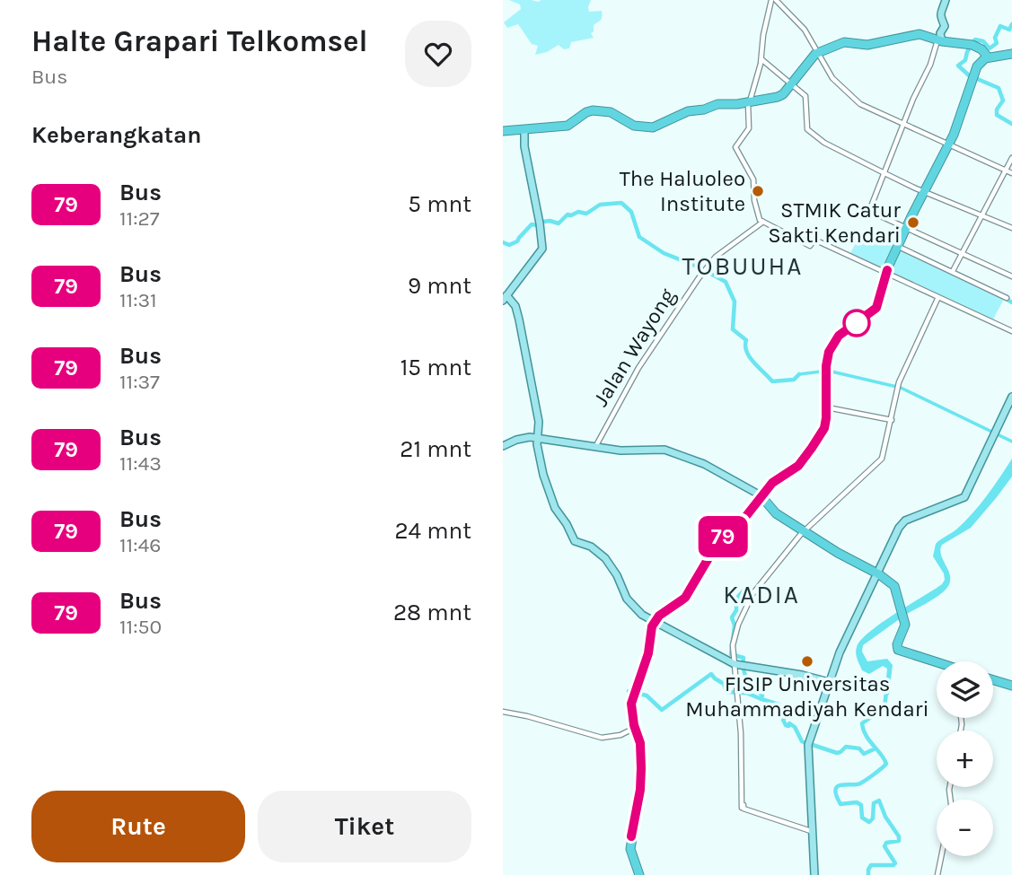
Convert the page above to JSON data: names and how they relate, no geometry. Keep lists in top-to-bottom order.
{
  "streets": {
    "street": ["Jalan Wayong"]
  },
  "districts": ["TOBUUHA", "KADIA"],
  "places": ["The Haluoleo Institute", "STMIK Catur Sakti Kendari", "FISIP Universitas Muhammadiyah Kendari"],
  "lines": ["bus line 79"],
  "page": {
    "heading": [
      ["Halte Grapari Telkomsel", "Bus"],
      "Keberangkatan"
    ],
    "on_map": "79",
    "list": [
      {
        "mark": "79",
        "name": "Bus",
        "note": "11:27",
        "value": "5 mnt"
      },
      {
        "mark": "79",
        "name": "Bus",
        "note": "11:31",
        "value": "9 mnt"
      },
      {
        "mark": "79",
        "name": "Bus",
        "note": "11:37",
        "value": "15 mnt"
      },
      {
        "mark": "79",
        "name": "Bus",
        "note": "11:43",
        "value": "21 mnt"
      },
      {
        "mark": "79",
        "name": "Bus",
        "note": "11:46",
        "value": "24 mnt"
      },
      {
        "mark": "79",
        "name": "Bus",
        "note": "11:50",
        "value": "28 mnt"
      }
    ],
    "map_buttons": ["+", "−"],
    "buttons": ["Rute", "Tiket"]
  }
}
